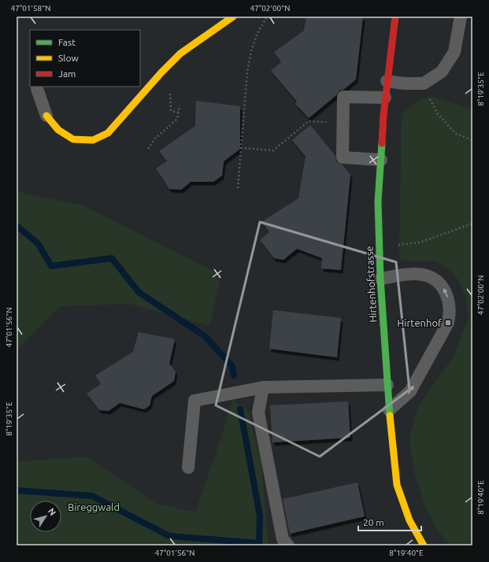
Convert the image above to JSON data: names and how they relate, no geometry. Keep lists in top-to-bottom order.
{
  "streets": {
    "street": ["Hirtenhofstrasse"]
  },
  "parks": ["Bireggwald"],
  "places": {
    "transit": ["Hirtenhof"]
  },
  "legend": ["Fast", "Slow", "Jam"],
  "scale_bar": "20 m",
  "north": "top right",
  "coordinates": [
    "47°01'58\"N",
    "47°02'00\"N",
    "8°19'35\"E",
    "47°01'56\"N",
    "8°19'40\"E"
  ]
}
